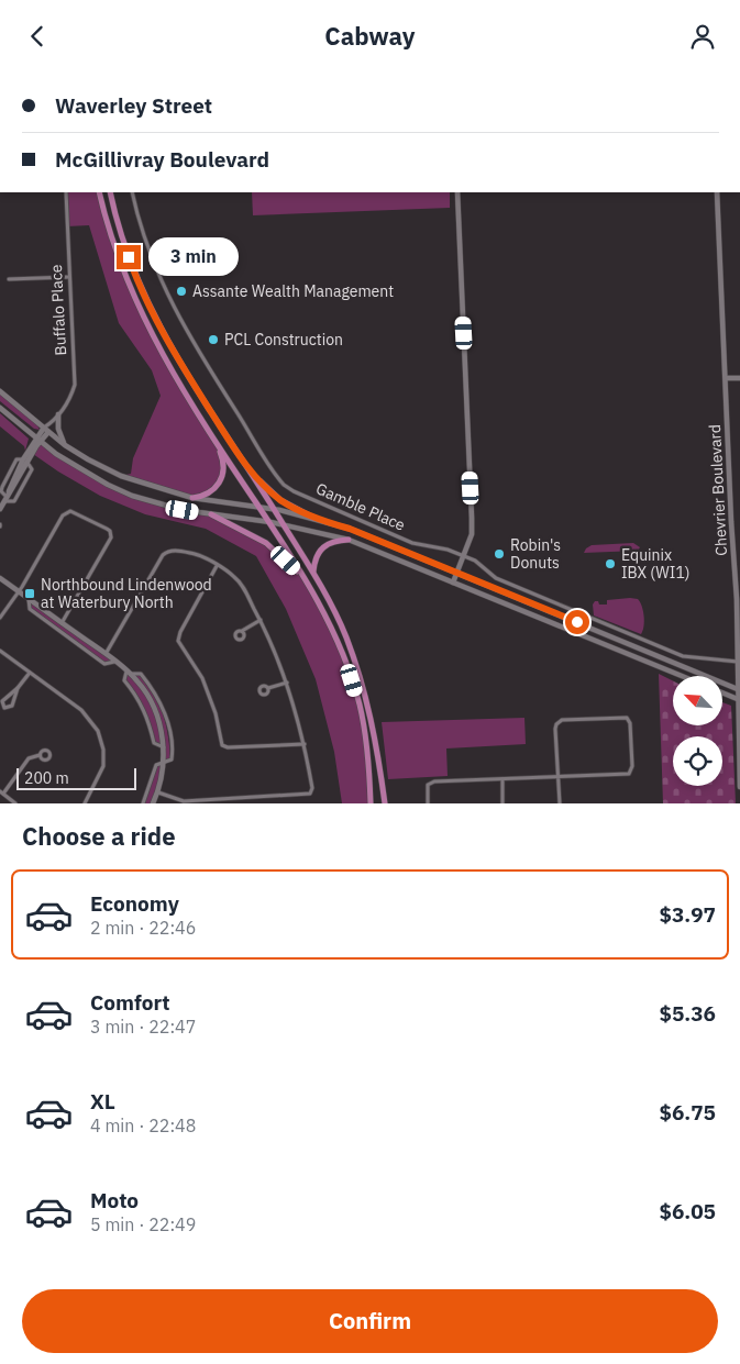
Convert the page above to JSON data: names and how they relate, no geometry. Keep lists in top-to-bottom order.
{
  "streets": {
    "main road": ["Chevrier Boulevard"],
    "street": ["Buffalo Place", "Gamble Place"]
  },
  "crossings": [
    ["Chevrier Boulevard", "Gamble Place"]
  ],
  "places": {
    "other": [
      "Assante Wealth Management",
      "PCL Construction",
      "Robin's Donuts",
      "Equinix IBX (WI1)"
    ],
    "transit": ["Northbound Lindenwood at Waterbury North"]
  },
  "scale_bar": "200 m",
  "north": "top left",
  "page": {
    "header": "Cabway",
    "banner": ["Waverley Street", "McGillivray Boulevard"],
    "bubble": "3 min",
    "scale": "200 m",
    "heading": "Choose a ride",
    "list": [
      {
        "name": "Economy",
        "note": "2 min · 22:46",
        "value": "$3.97"
      },
      {
        "name": "Comfort",
        "note": "3 min · 22:47",
        "value": "$5.36"
      },
      {
        "name": "XL",
        "note": "4 min · 22:48",
        "value": "$6.75"
      },
      {
        "name": "Moto",
        "note": "5 min · 22:49",
        "value": "$6.05"
      }
    ],
    "buttons": "Confirm"
  }
}
